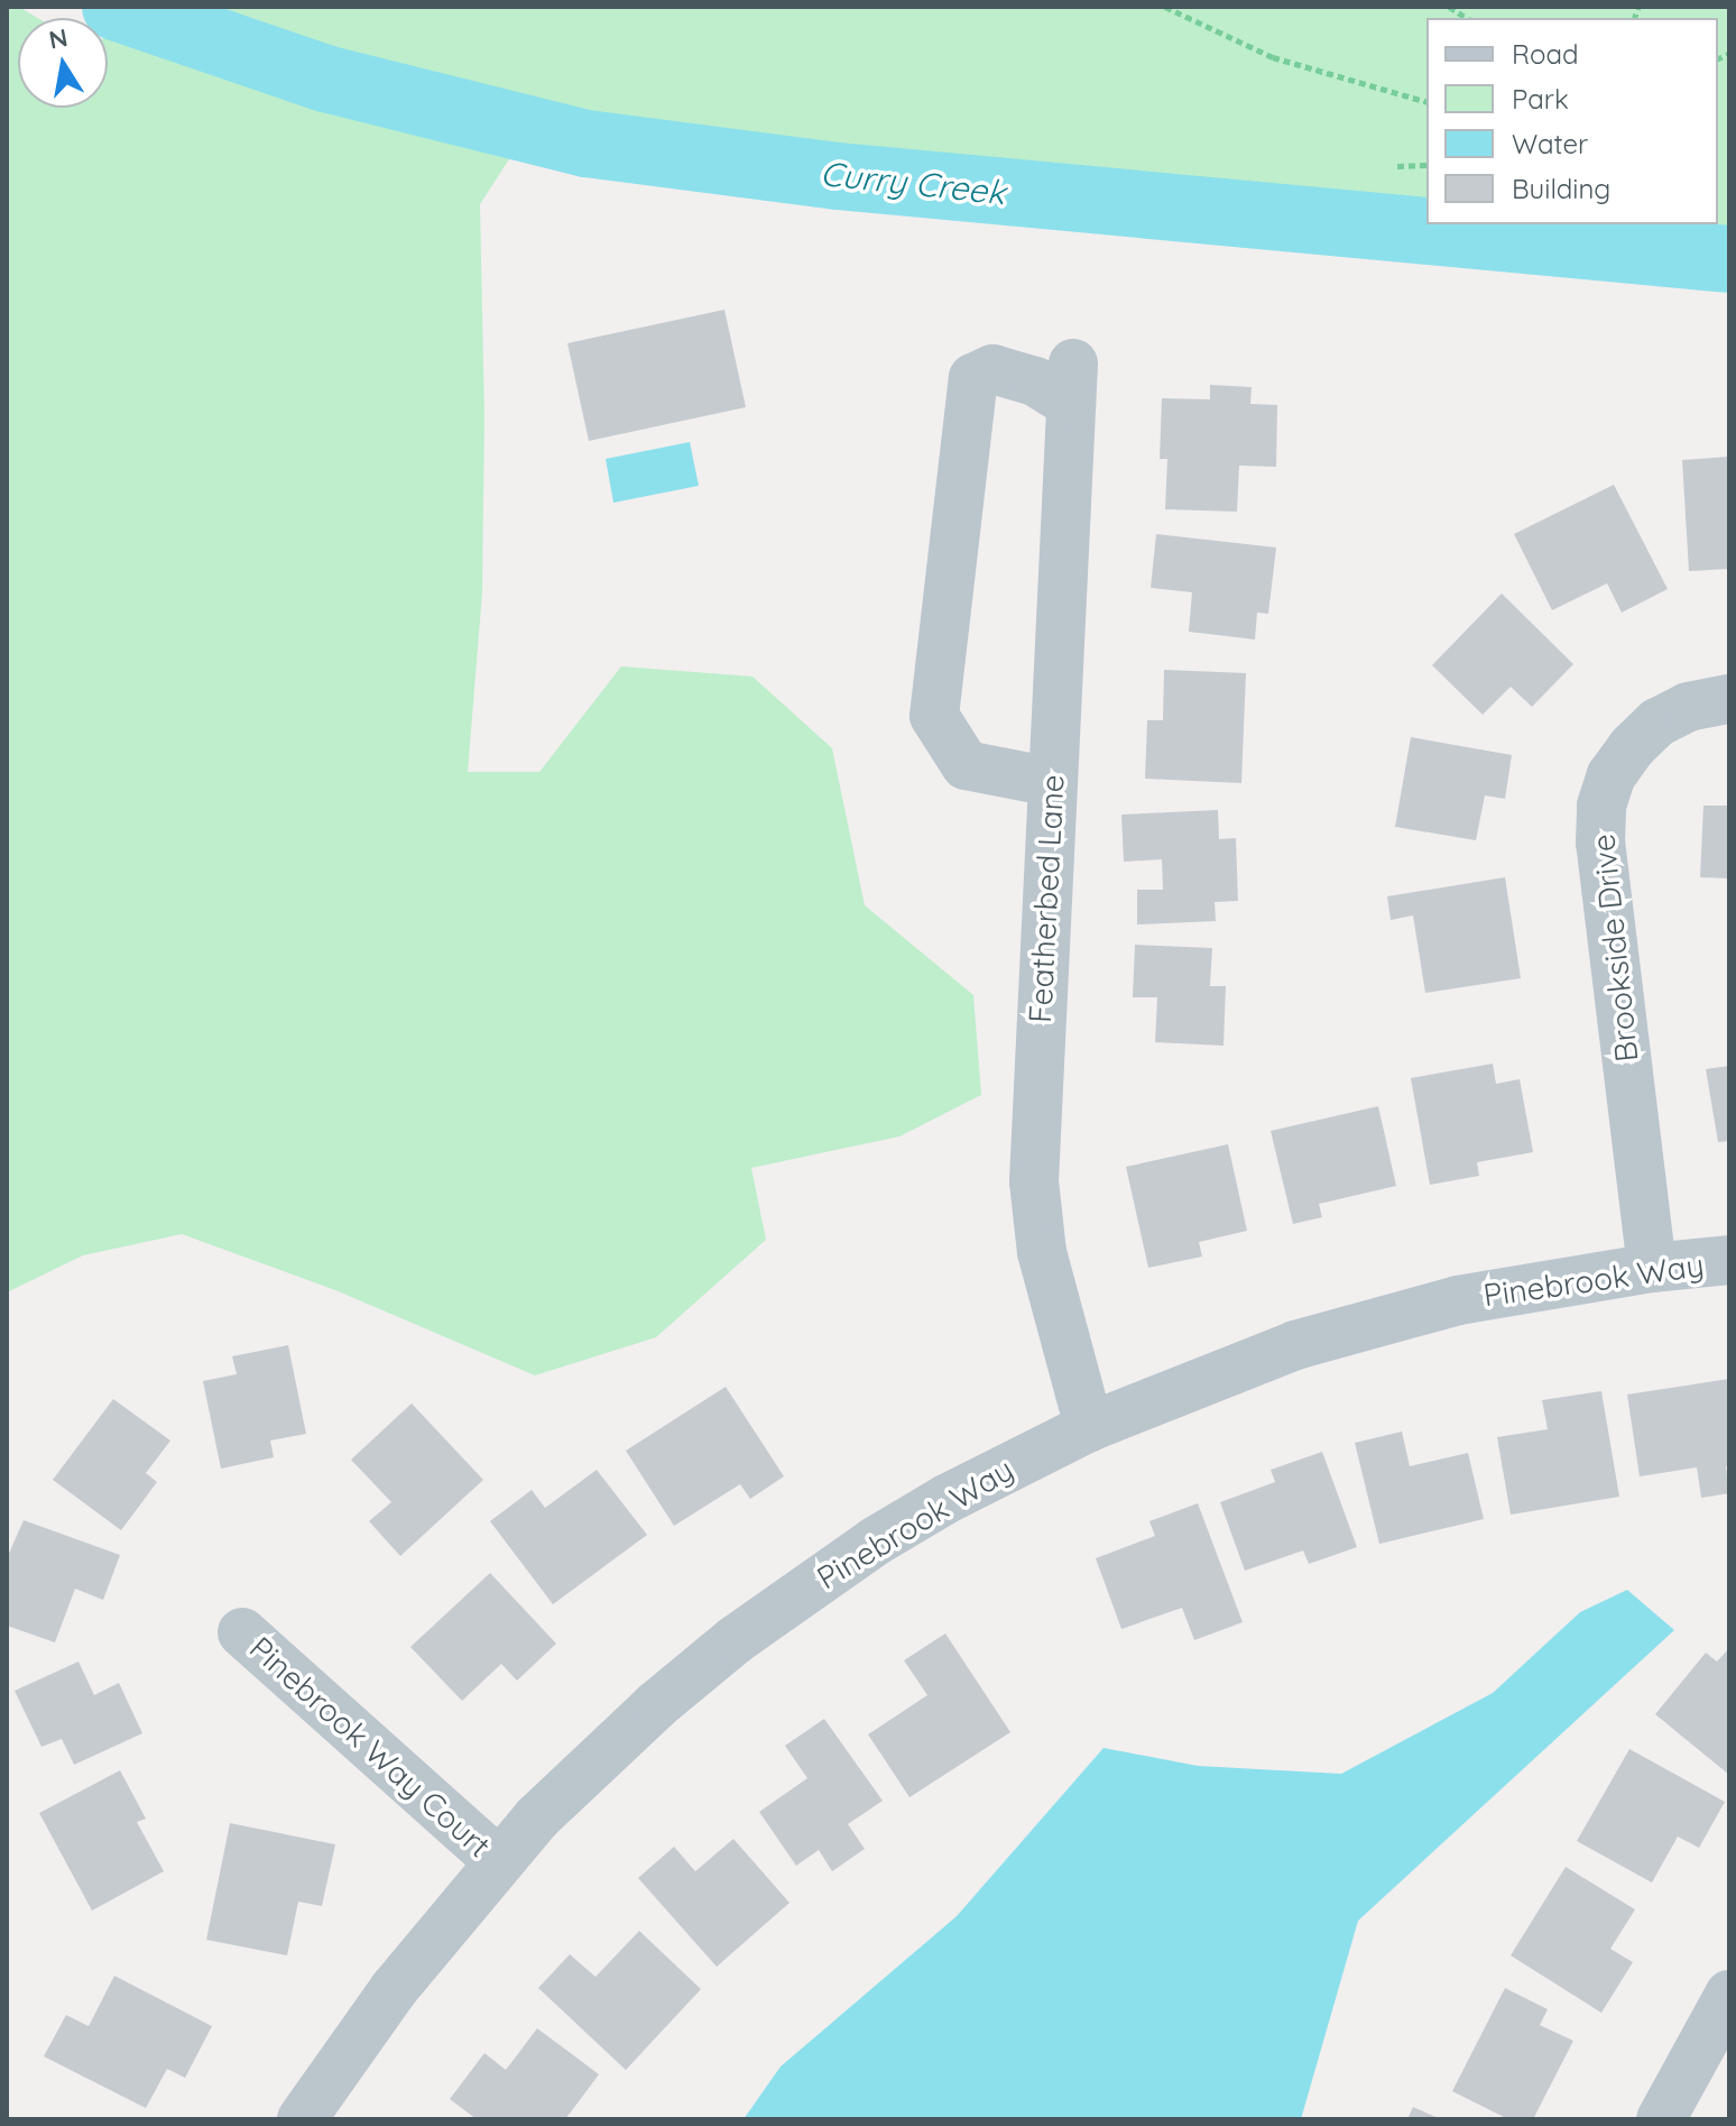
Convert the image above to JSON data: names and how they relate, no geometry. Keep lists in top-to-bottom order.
{
  "streets": {
    "street": [
      "Featherbed Lane",
      "Brookside Drive",
      "Pinebrook Way",
      "Pinebrook Way Court"
    ]
  },
  "crossings": [
    ["Featherbed Lane", "Pinebrook Way"],
    ["Brookside Drive", "Pinebrook Way"],
    ["Pinebrook Way", "Pinebrook Way Court"]
  ],
  "water": ["Curry Creek"],
  "legend": [
    "Road",
    "Park",
    "Water",
    "Building"
  ],
  "north": "top"
}
